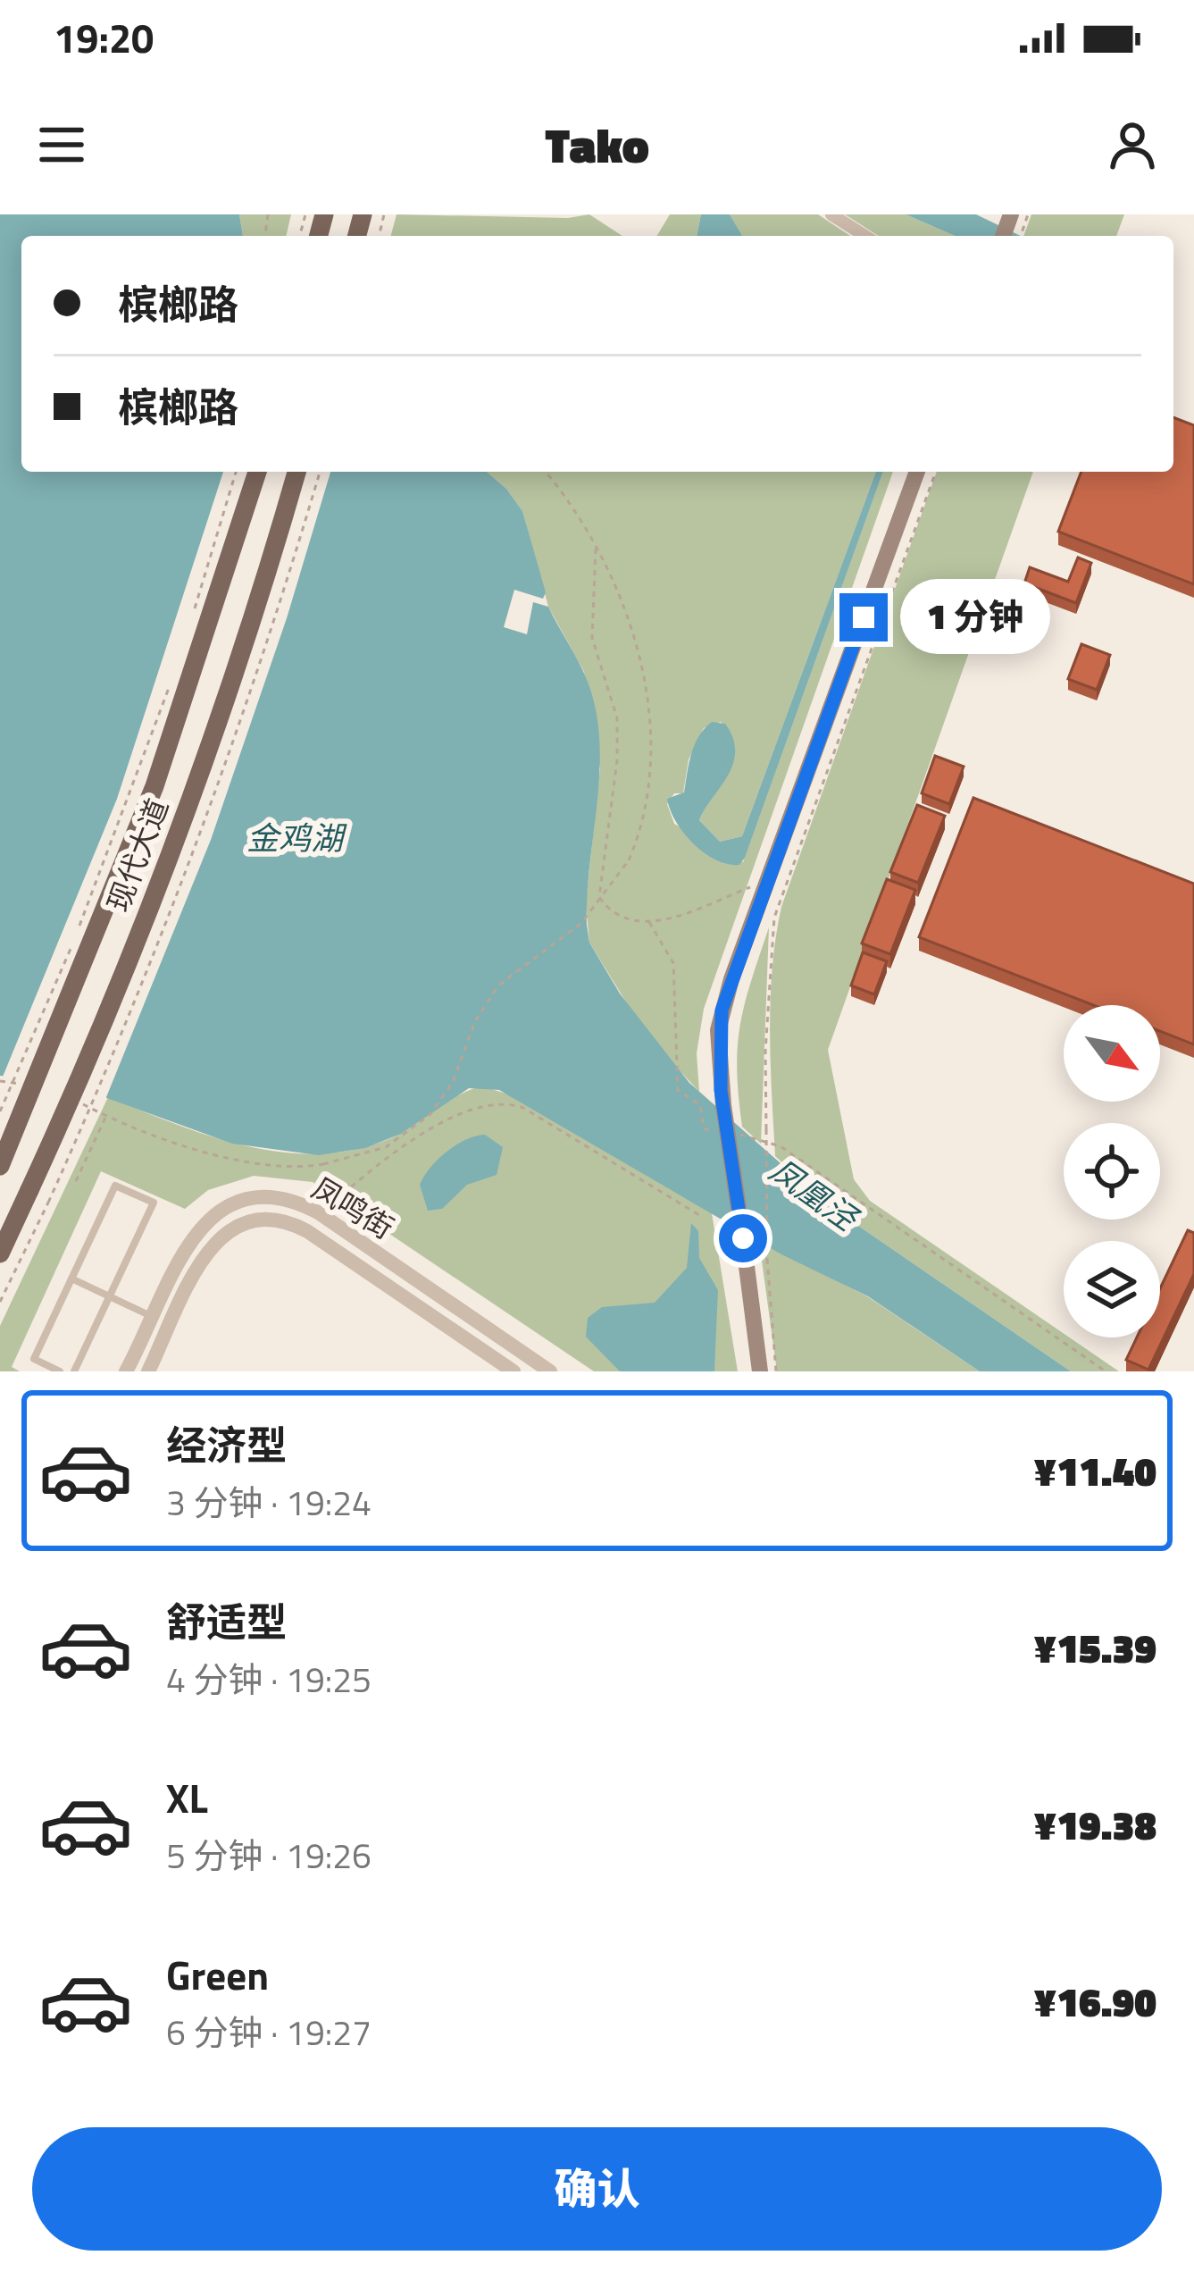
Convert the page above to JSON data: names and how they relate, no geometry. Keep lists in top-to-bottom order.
{
  "streets": {
    "main road": ["现代大道"],
    "street": ["凤鸣街"]
  },
  "water": ["金鸡湖", "凤凰泾"],
  "north": "bottom right",
  "page": {
    "status": "19:20",
    "header": "Tako",
    "banner": ["槟榔路", "槟榔路"],
    "bubble": "1 分钟",
    "list": [
      {
        "name": "经济型",
        "note": "3 分钟 · 19:24",
        "value": "¥11.40"
      },
      {
        "name": "舒适型",
        "note": "4 分钟 · 19:25",
        "value": "¥15.39"
      },
      {
        "name": "XL",
        "note": "5 分钟 · 19:26",
        "value": "¥19.38"
      },
      {
        "name": "Green",
        "note": "6 分钟 · 19:27",
        "value": "¥16.90"
      }
    ],
    "buttons": "确认"
  }
}
